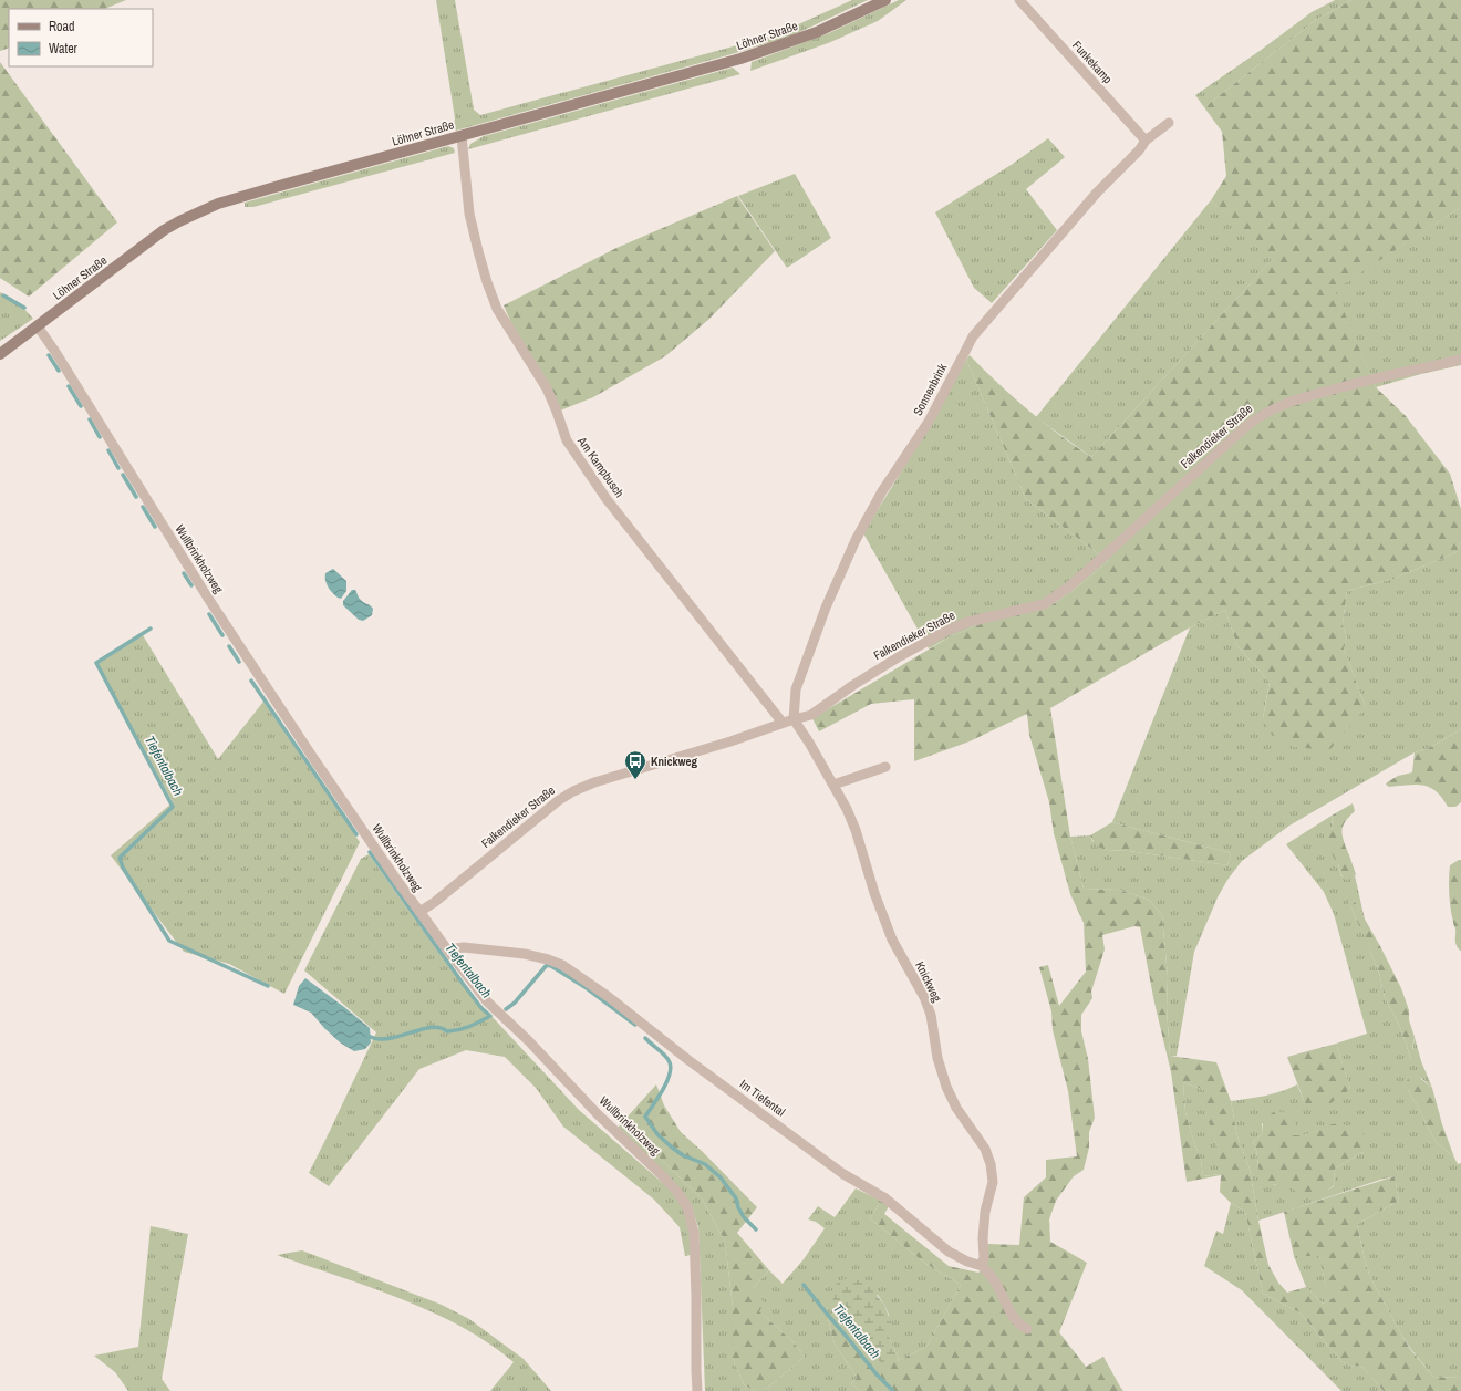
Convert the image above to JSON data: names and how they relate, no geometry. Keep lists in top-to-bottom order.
{
  "streets": {
    "main road": ["Löhner Straße"],
    "street": [
      "Funkekamp",
      "Sonnenbrink",
      "Falkendieker Straße",
      "Am Kampbusch",
      "Wullbrinkholzweg",
      "Knickweg",
      "Im Tiefental"
    ]
  },
  "crossings": [
    ["Löhner Straße", "Am Kampbusch"],
    ["Löhner Straße", "Wullbrinkholzweg"],
    ["Funkekamp", "Sonnenbrink"],
    ["Sonnenbrink", "Falkendieker Straße"],
    ["Sonnenbrink", "Knickweg"],
    ["Falkendieker Straße", "Am Kampbusch"],
    ["Falkendieker Straße", "Wullbrinkholzweg"],
    ["Falkendieker Straße", "Knickweg"],
    ["Wullbrinkholzweg", "Im Tiefental"],
    ["Knickweg", "Im Tiefental"]
  ],
  "water": ["Tiefentalbach"],
  "places": {
    "bus stop": ["Knickweg"]
  },
  "legend": ["Road", "Water"]
}
